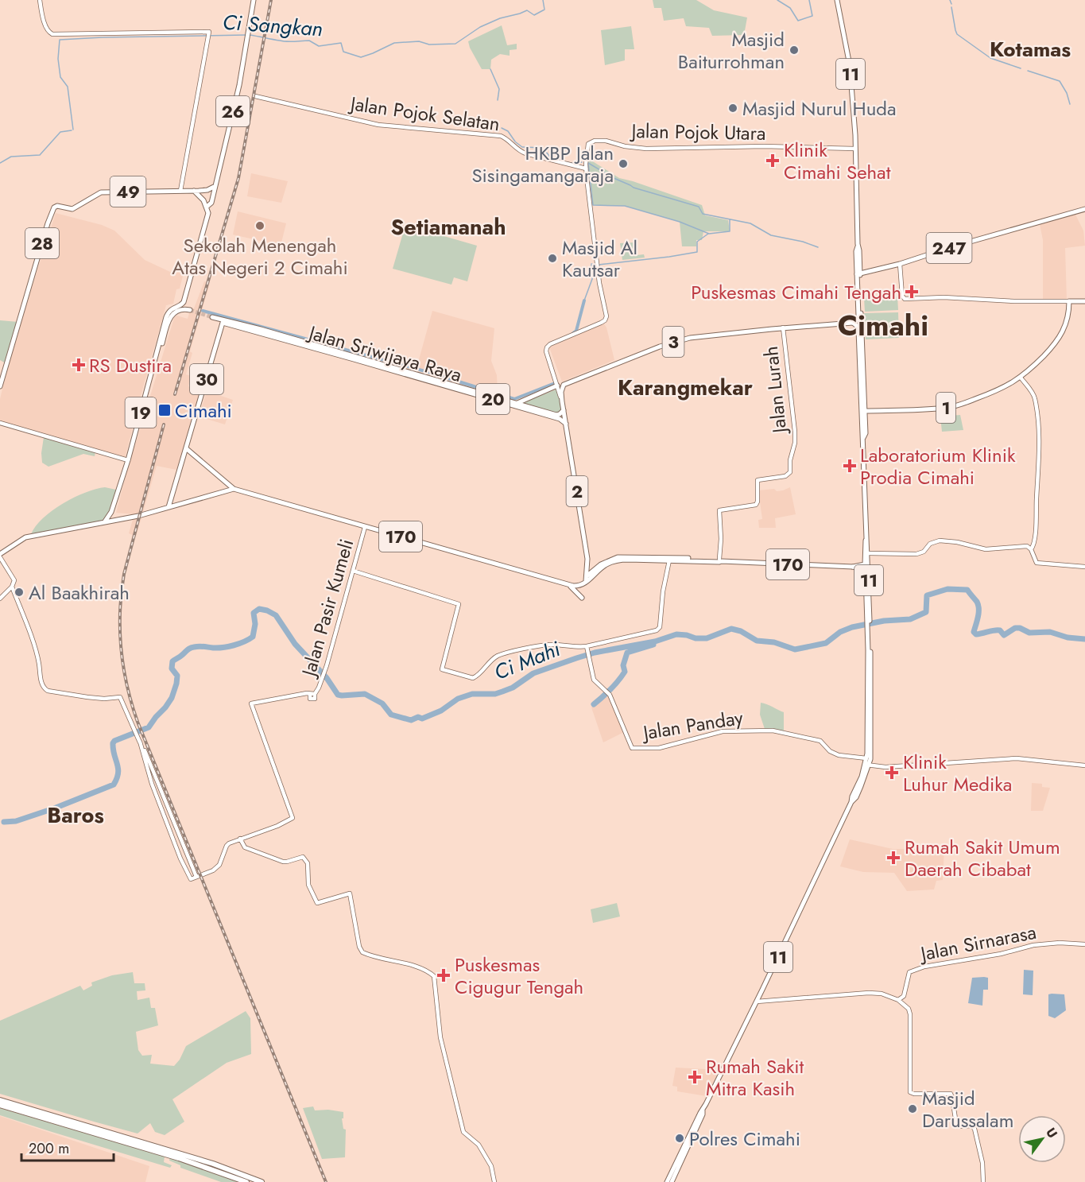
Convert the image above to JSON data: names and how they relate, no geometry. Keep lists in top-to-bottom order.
{
  "streets": {
    "main road": [
      "11",
      "26",
      "49",
      "28",
      "247",
      "3",
      "Jalan Sriwijaya Raya",
      "30",
      "20",
      "1",
      "19",
      "2",
      "170"
    ],
    "street": [
      "Jalan Pojok Selatan",
      "Jalan Pojok Utara",
      "Jalan Lurah",
      "Jalan Pasir Kumeli",
      "Jalan Panday",
      "Jalan Sirnarasa"
    ]
  },
  "crossings": [
    ["11", "Jalan Pojok Utara"],
    ["11", "247"],
    ["11", "3"],
    ["11", "1"],
    ["11", "170"],
    ["11", "Jalan Panday"],
    ["26", "49"],
    ["26", "19"],
    ["Jalan Pojok Selatan", "Jalan Pojok Utara"],
    ["49", "28"],
    ["3", "Jalan Lurah"],
    ["3", "2"],
    ["Jalan Sriwijaya Raya", "30"],
    ["Jalan Sriwijaya Raya", "2"],
    ["Jalan Lurah", "170"],
    ["2", "170"],
    ["170", "Jalan Pasir Kumeli"]
  ],
  "districts": [
    "Kotamas",
    "Setiamanah",
    "Cimahi",
    "Karangmekar",
    "Baros"
  ],
  "water": ["Ci Sangkan", "Ci Mahi"],
  "places": {
    "other": [
      "Masjid Baiturrohman",
      "Masjid Nurul Huda",
      "HKBP Jalan Sisingamangaraja",
      "Sekolah Menengah Atas Negeri 2 Cimahi",
      "Masjid Al Kautsar",
      "Al Baakhirah",
      "Masjid Darussalam",
      "Polres Cimahi"
    ],
    "health": [
      "Klinik Cimahi Sehat",
      "Puskesmas Cimahi Tengah",
      "RS Dustira",
      "Laboratorium Klinik Prodia Cimahi",
      "Klinik Luhur Medika",
      "Rumah Sakit Umum Daerah Cibabat",
      "Puskesmas Cigugur Tengah",
      "Rumah Sakit Mitra Kasih"
    ],
    "transit": ["Cimahi"]
  },
  "scale_bar": "200 m",
  "north": "top right"
}
